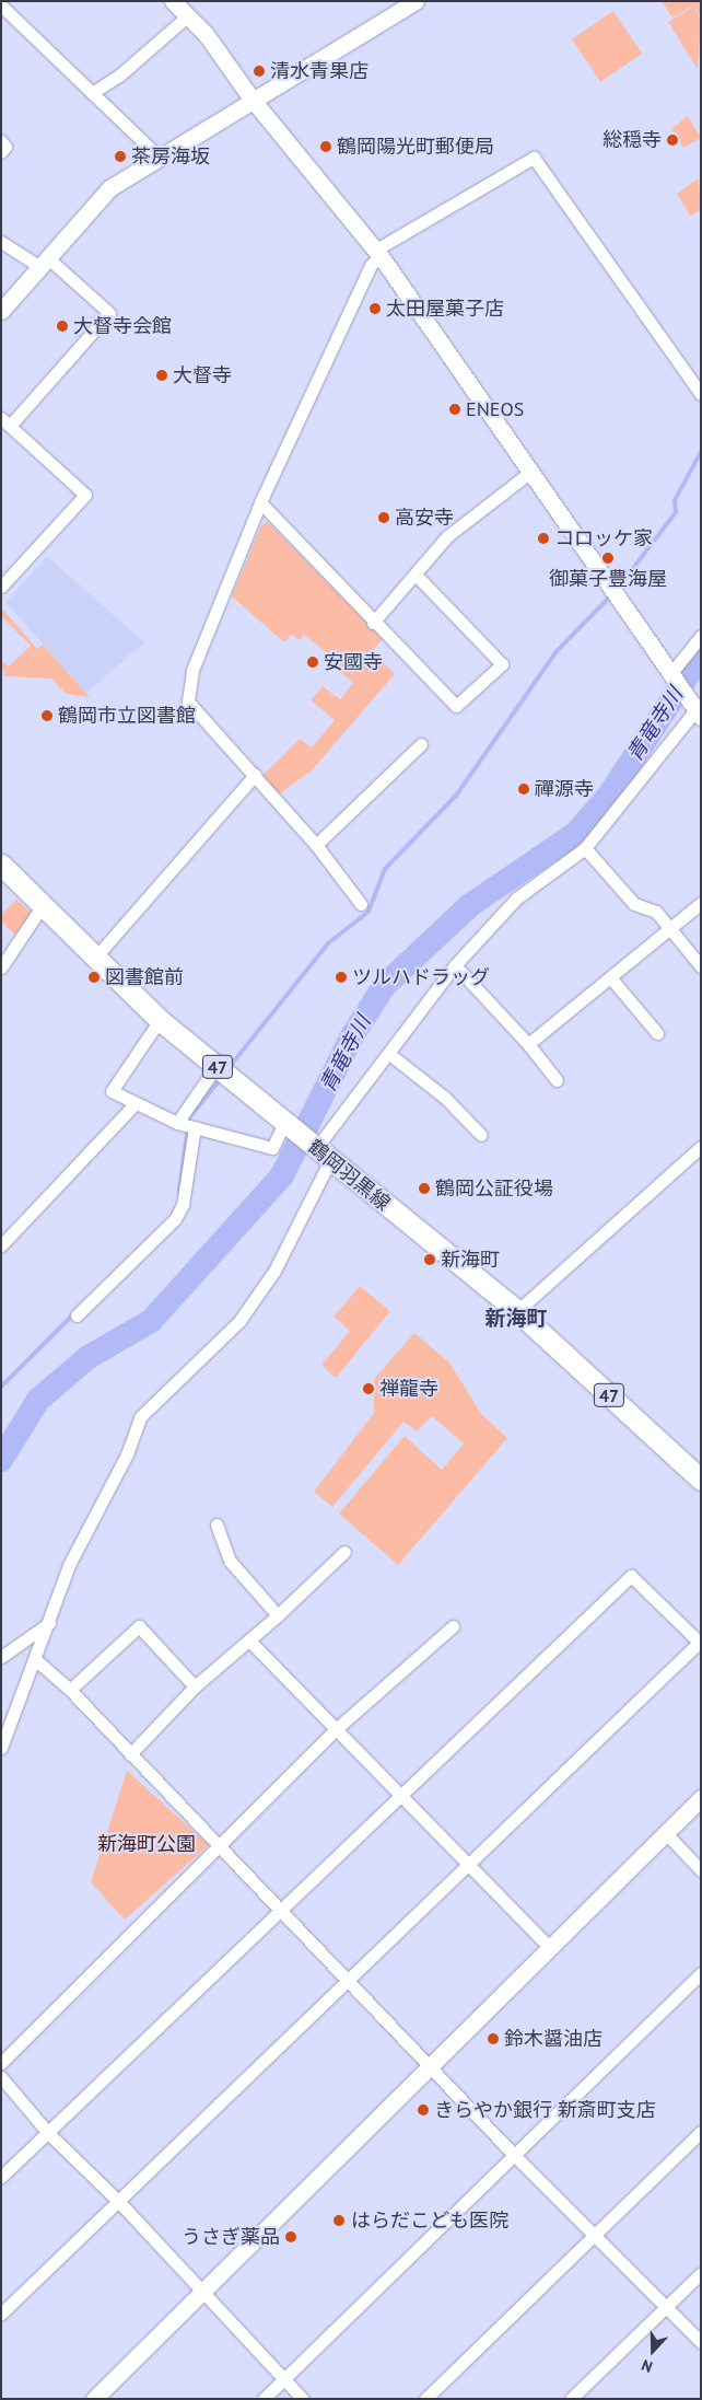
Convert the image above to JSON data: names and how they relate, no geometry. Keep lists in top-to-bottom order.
{
  "streets": {
    "main road": ["47", "鶴岡羽黒線"]
  },
  "districts": ["新海町"],
  "water": ["青竜寺川"],
  "parks": ["新海町公園"],
  "places": [
    "清水青果店",
    "総穏寺",
    "鶴岡陽光町郵便局",
    "茶房海坂",
    "太田屋菓子店",
    "大督寺会館",
    "大督寺",
    "ENEOS",
    "高安寺",
    "コロッケ家",
    "御菓子豊海屋",
    "安國寺",
    "鶴岡市立図書館",
    "禪源寺",
    "図書館前",
    "ツルハドラッグ",
    "鶴岡公証役場",
    "新海町",
    "禅龍寺",
    "鈴木醤油店",
    "きらやか銀行 新斎町支店",
    "はらだこども医院",
    "うさぎ薬品"
  ],
  "north": "bottom"
}
